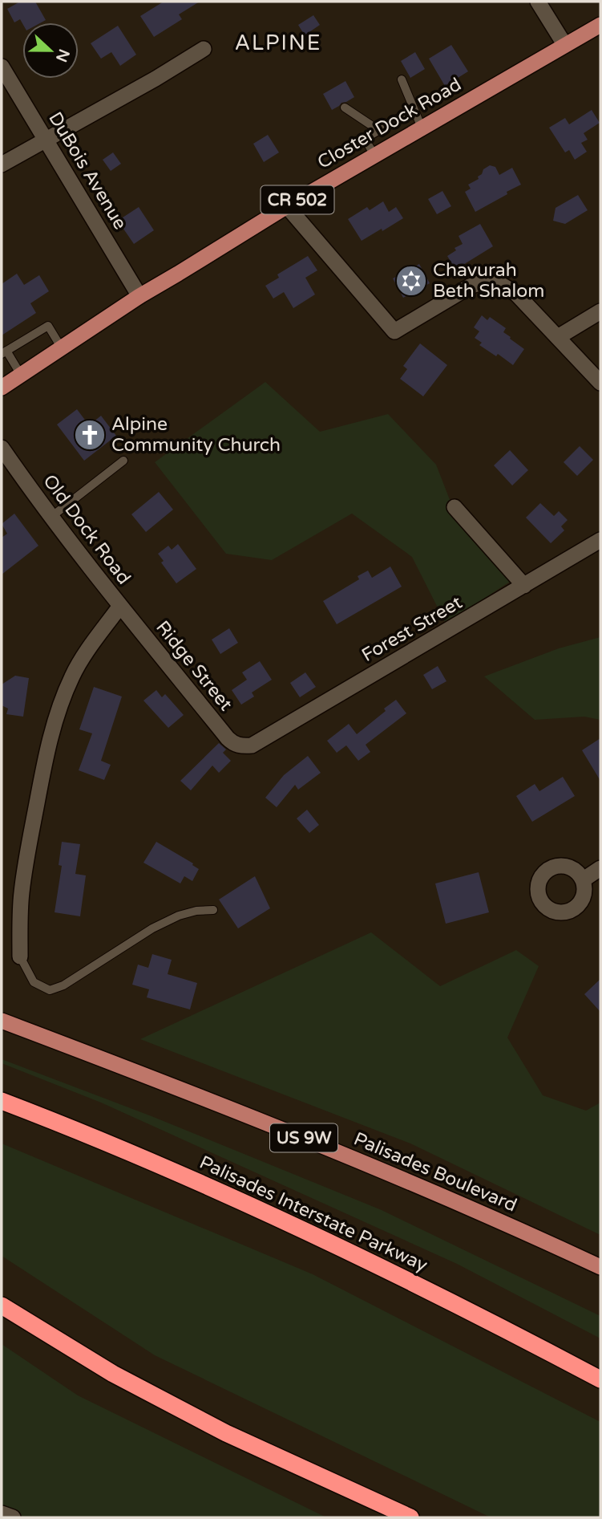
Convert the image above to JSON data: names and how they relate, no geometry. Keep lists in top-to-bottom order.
{
  "streets": {
    "highway": ["Palisades Interstate Parkway"],
    "main road": [
      "Closter Dock Road",
      "CR 502",
      "US 9W",
      "Palisades Boulevard"
    ],
    "street": [
      "DuBois Avenue",
      "Old Dock Road",
      "Forest Street",
      "Ridge Street"
    ]
  },
  "crossings": [
    ["Closter Dock Road", "DuBois Avenue"],
    ["Old Dock Road", "Ridge Street"],
    ["Forest Street", "Ridge Street"]
  ],
  "districts": ["ALPINE"],
  "places": {
    "synagogue": ["Chavurah Beth Shalom"],
    "church": ["Alpine Community Church"]
  },
  "north": "right"
}
